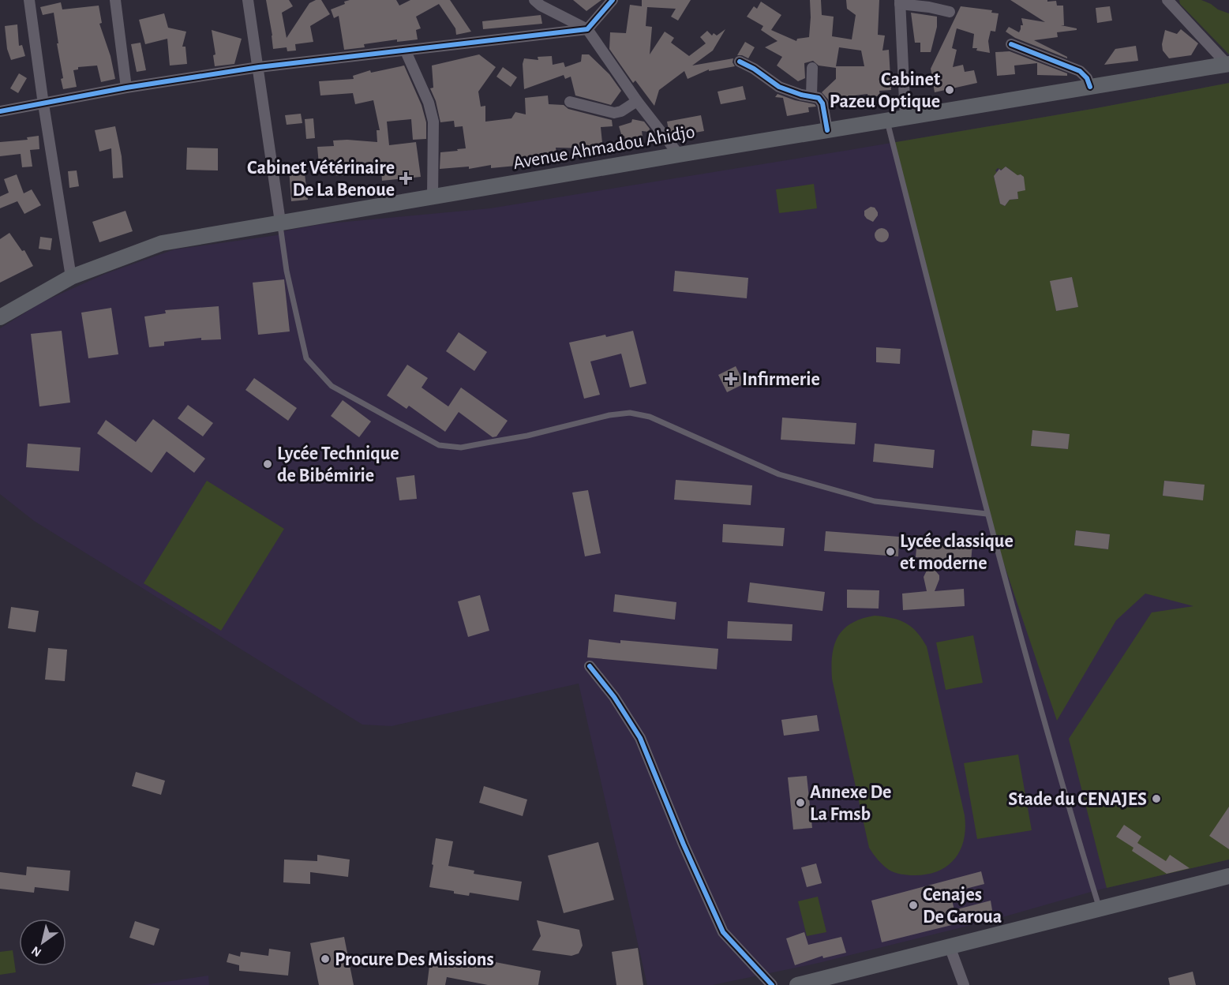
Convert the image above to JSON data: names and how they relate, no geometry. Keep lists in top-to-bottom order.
{
  "streets": {
    "main road": ["Avenue Ahmadou Ahidjo"]
  },
  "places": {
    "other": [
      "Cabinet Pazeu Optique",
      "Lycée Technique de Bibémirie",
      "Lycée classique et moderne",
      "Stade du CENAJES",
      "Annexe De La Fmsb",
      "Cenajes De Garoua",
      "Procure Des Missions"
    ],
    "health": ["Cabinet Vétérinaire De La Benoue", "Infirmerie"]
  },
  "north": "bottom left"
}
